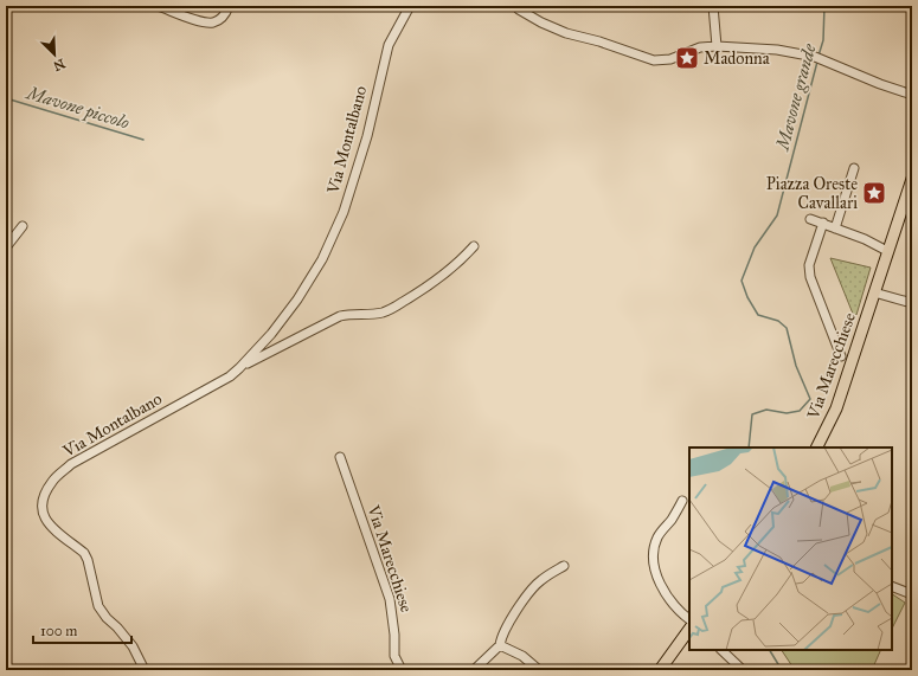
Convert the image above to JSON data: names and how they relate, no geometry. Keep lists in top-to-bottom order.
{
  "streets": {
    "main road": ["Via Marecchiese"],
    "street": ["Via Montalbano"]
  },
  "water": ["Mavone grande", "Mavone piccolo"],
  "places": {
    "place": ["Madonna", "Piazza Oreste Cavallari"]
  },
  "scale_bar": "100 m",
  "north": "bottom right"
}
